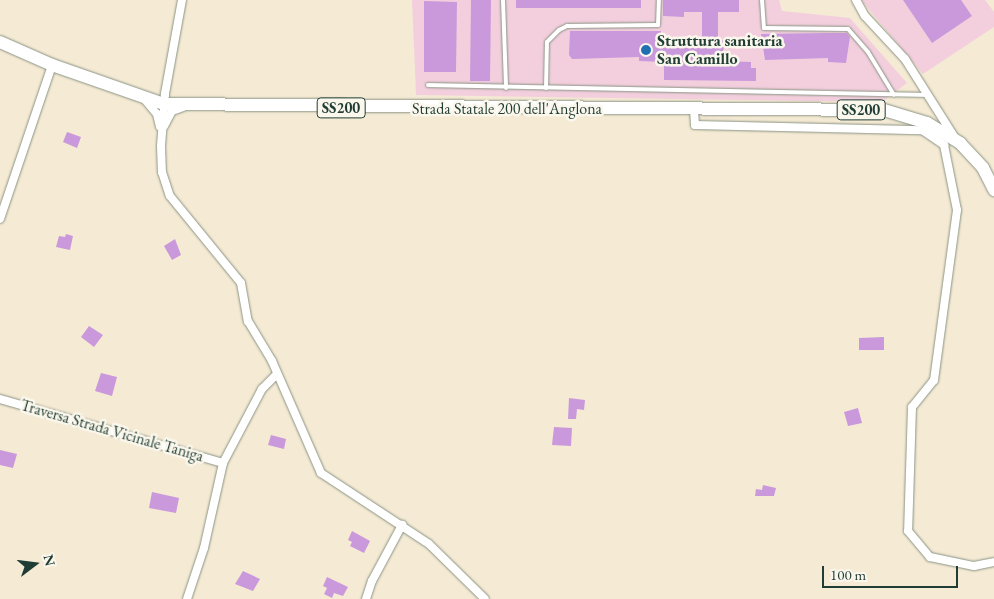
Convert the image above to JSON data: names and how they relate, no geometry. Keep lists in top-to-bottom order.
{
  "streets": {
    "main road": ["SS200", "Strada Statale 200 dell'Anglona"],
    "street": ["Traversa Strada Vicinale Taniga"]
  },
  "places": ["Struttura sanitaria San Camillo"],
  "scale_bar": "100 m",
  "north": "right"
}
